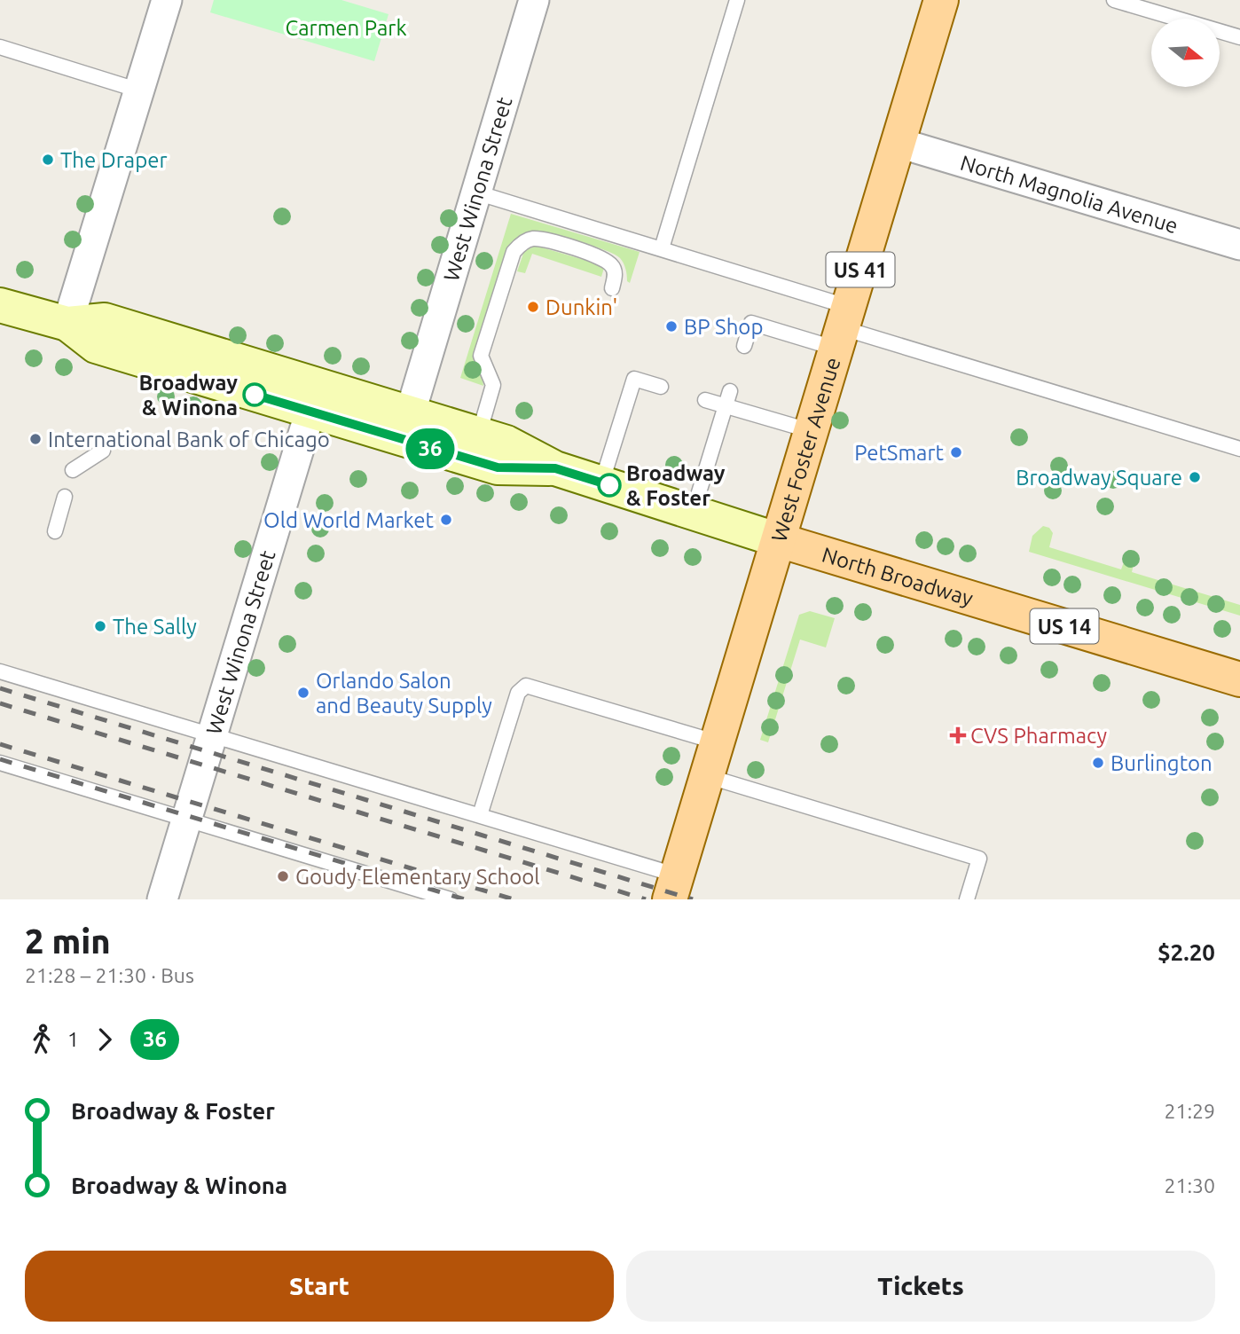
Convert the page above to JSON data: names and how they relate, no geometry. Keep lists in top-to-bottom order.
{
  "streets": {
    "main road": [
      "US 41",
      "West Foster Avenue",
      "North Broadway",
      "US 14"
    ],
    "street": ["West Winona Street", "North Magnolia Avenue"]
  },
  "crossings": [
    ["West Winona Street", "North Broadway"],
    ["North Magnolia Avenue", "West Foster Avenue"],
    ["West Foster Avenue", "North Broadway"]
  ],
  "parks": ["Carmen Park"],
  "places": {
    "other": [
      "The Draper",
      "Dunkin'",
      "BP Shop",
      "Broadway & Winona",
      "International Bank of Chicago",
      "PetSmart",
      "Broadway Square",
      "Broadway & Foster",
      "Old World Market",
      "The Sally",
      "Orlando Salon and Beauty Supply",
      "Burlington",
      "Goudy Elementary School"
    ],
    "health": ["CVS Pharmacy"]
  },
  "lines": ["bus line 36"],
  "north": "right",
  "page": {
    "on_map": "36",
    "heading": ["2 min", "21:28 – 21:30 · Bus", "$2.20"],
    "legs": ["1", "36"],
    "list": [
      {
        "name": "Broadway & Foster",
        "value": "21:29"
      },
      {
        "name": "Broadway & Winona",
        "value": "21:30"
      }
    ],
    "buttons": ["Start", "Tickets"]
  }
}
